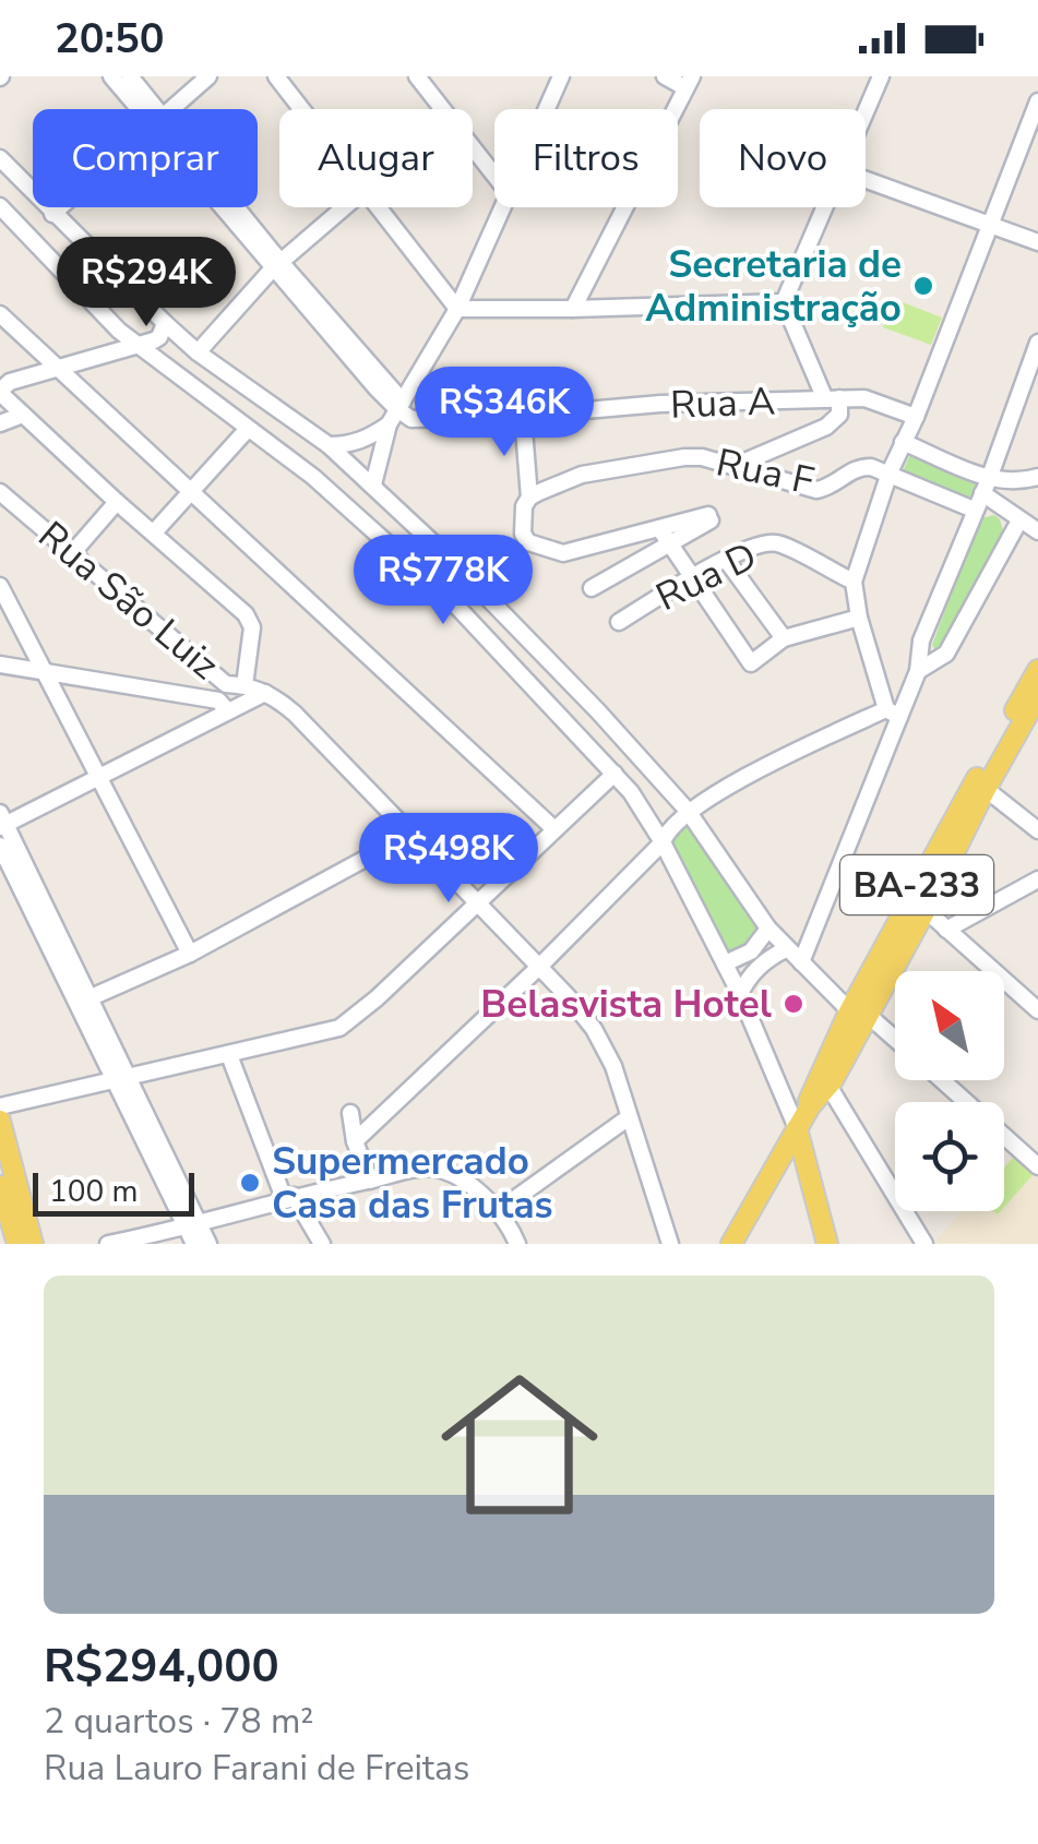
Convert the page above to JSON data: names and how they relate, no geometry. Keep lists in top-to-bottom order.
{
  "streets": {
    "main road": ["BA-233"],
    "street": [
      "Rua A",
      "Rua F",
      "Rua D",
      "Rua São Luiz"
    ]
  },
  "places": ["Secretaria de Administração", "Belasvista Hotel", "Supermercado Casa das Frutas"],
  "scale_bar": "100 m",
  "north": "top left",
  "page": {
    "status": "20:50",
    "chip": [
      "Comprar",
      "Alugar",
      "Filtros",
      "Novo"
    ],
    "price": [
      "R$294K",
      "R$346K",
      "R$778K",
      "R$498K"
    ],
    "scale": "100 m",
    "list": [
      {
        "name": "R$294,000",
        "note": "2 quartos · 78 m² · Rua Lauro Farani de Freitas"
      }
    ]
  }
}
